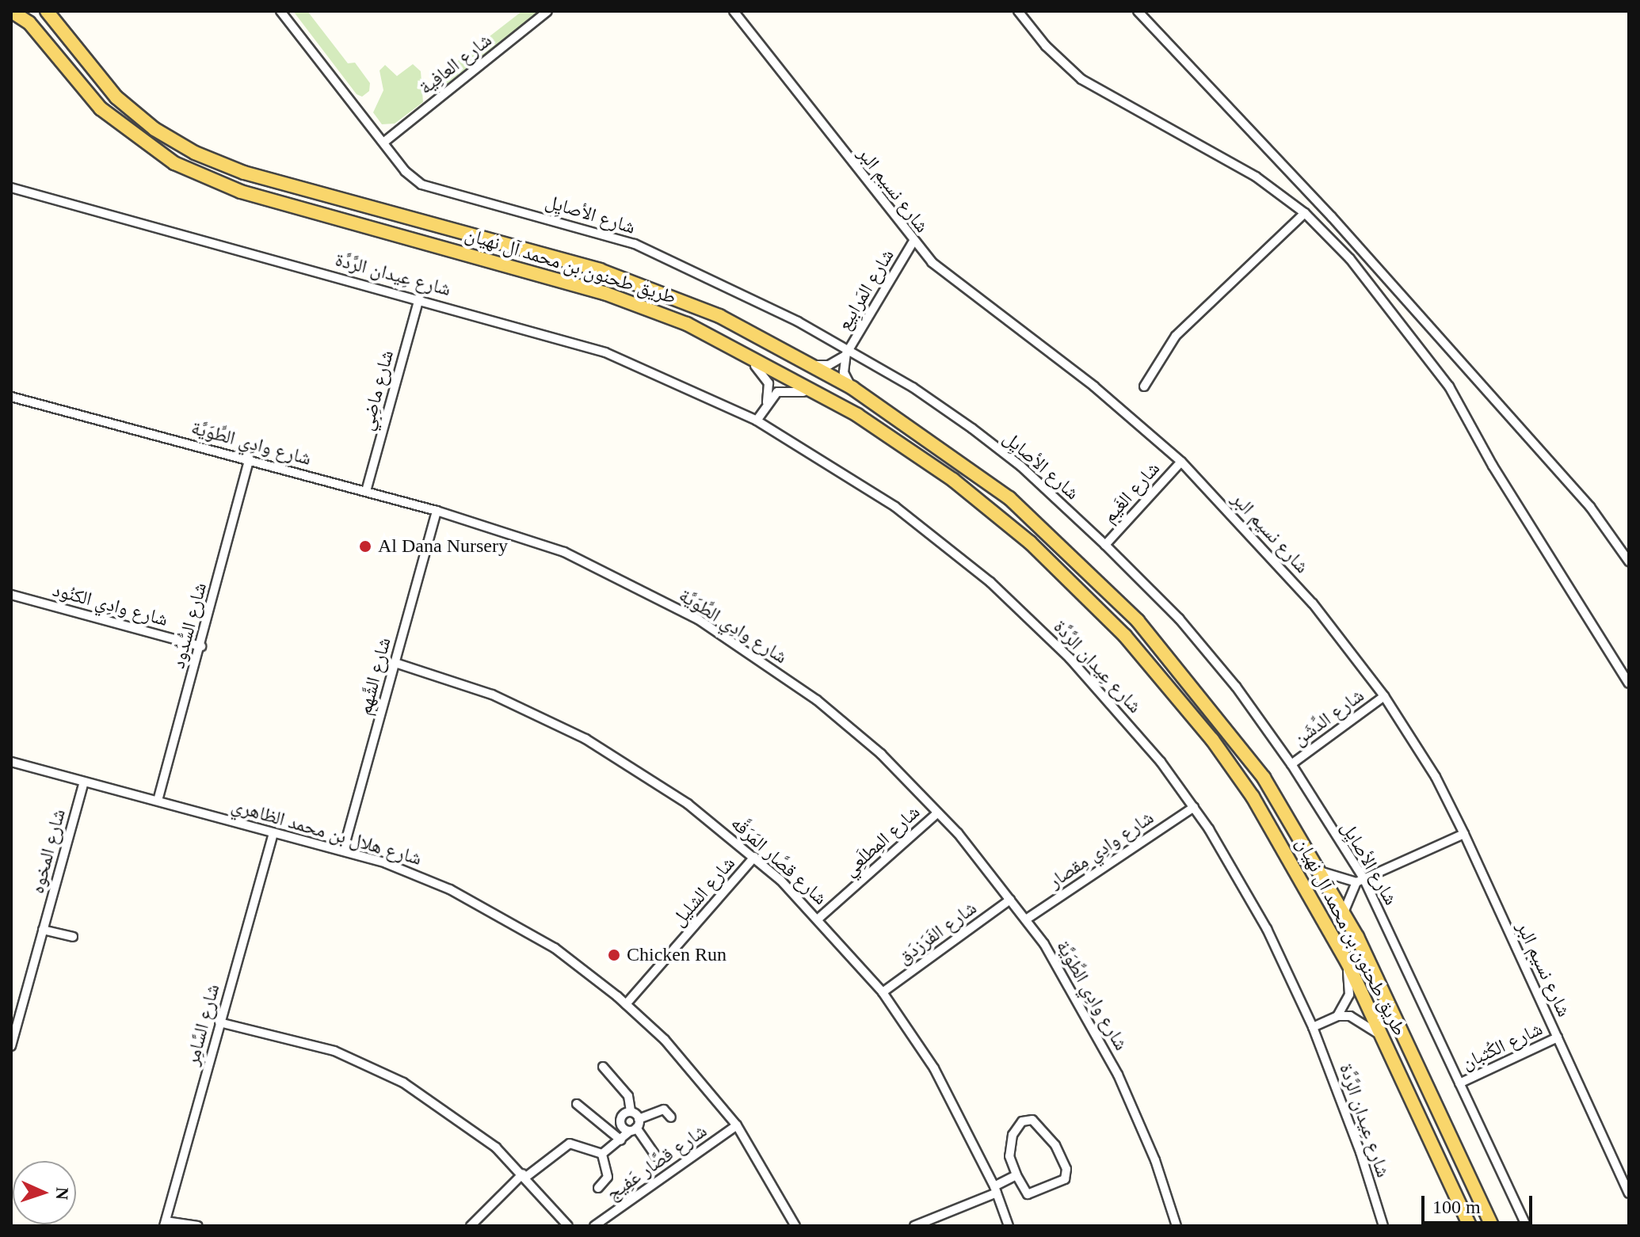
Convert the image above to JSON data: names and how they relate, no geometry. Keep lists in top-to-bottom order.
{
  "streets": {
    "main road": ["طريق طحنون بن محمد آل نهيان"],
    "street": [
      "شارع العافِية",
      "شارع نسيم البر",
      "شارع الأصايِل",
      "شارع عِيدان الرَّدَّة",
      "شارع المَرابِيع",
      "شارع ماضِي",
      "شارع وادِي الطِّوَيَّة",
      "شارع الغَيم",
      "شارع وادِي الكنُود",
      "شارع السُّدُود",
      "شارع الشَّهم",
      "شارع الدِّشَن",
      "شارع هلال بن محمد الظاهري",
      "شارع المِطلَعِي",
      "شارع وادِي مِقصار",
      "شارع المخوه",
      "شارع قصَّار المَرَقَّه",
      "شارع الشليل",
      "شارع الفَرَزدَق",
      "شارع السَّامِر",
      "شارع الكُثبان",
      "شارع قصَّار عَفِيج"
    ]
  },
  "crossings": [
    ["شارع العافِية", "شارع الأصايِل"],
    ["شارع نسيم البر", "شارع المَرابِيع"],
    ["شارع نسيم البر", "شارع الغَيم"],
    ["شارع نسيم البر", "شارع الدِّشَن"],
    ["شارع نسيم البر", "شارع الكُثبان"],
    ["شارع الأصايِل", "شارع المَرابِيع"],
    ["شارع الأصايِل", "شارع الغَيم"],
    ["شارع الأصايِل", "شارع الدِّشَن"],
    ["شارع الأصايِل", "شارع الكُثبان"],
    ["طريق طحنون بن محمد آل نهيان", "شارع المَرابِيع"],
    ["شارع عِيدان الرَّدَّة", "شارع ماضِي"],
    ["شارع عِيدان الرَّدَّة", "شارع وادِي مِقصار"],
    ["شارع ماضِي", "شارع وادِي الطِّوَيَّة"],
    ["شارع وادِي الطِّوَيَّة", "شارع السُّدُود"],
    ["شارع وادِي الطِّوَيَّة", "شارع الشَّهم"],
    ["شارع وادِي الطِّوَيَّة", "شارع المِطلَعِي"],
    ["شارع وادِي الطِّوَيَّة", "شارع وادِي مِقصار"],
    ["شارع وادِي الطِّوَيَّة", "شارع الفَرَزدَق"],
    ["شارع وادِي الكنُود", "شارع السُّدُود"],
    ["شارع السُّدُود", "شارع هلال بن محمد الظاهري"],
    ["شارع الشَّهم", "شارع هلال بن محمد الظاهري"],
    ["شارع الشَّهم", "شارع قصَّار المَرَقَّه"],
    ["شارع هلال بن محمد الظاهري", "شارع المخوه"],
    ["شارع هلال بن محمد الظاهري", "شارع الشليل"],
    ["شارع هلال بن محمد الظاهري", "شارع السَّامِر"],
    ["شارع هلال بن محمد الظاهري", "شارع قصَّار عَفِيج"],
    ["شارع المِطلَعِي", "شارع قصَّار المَرَقَّه"],
    ["شارع قصَّار المَرَقَّه", "شارع الشليل"],
    ["شارع قصَّار المَرَقَّه", "شارع الفَرَزدَق"]
  ],
  "places": ["Al Dana Nursery", "Chicken Run"],
  "scale_bar": "100 m",
  "north": "right"
}
